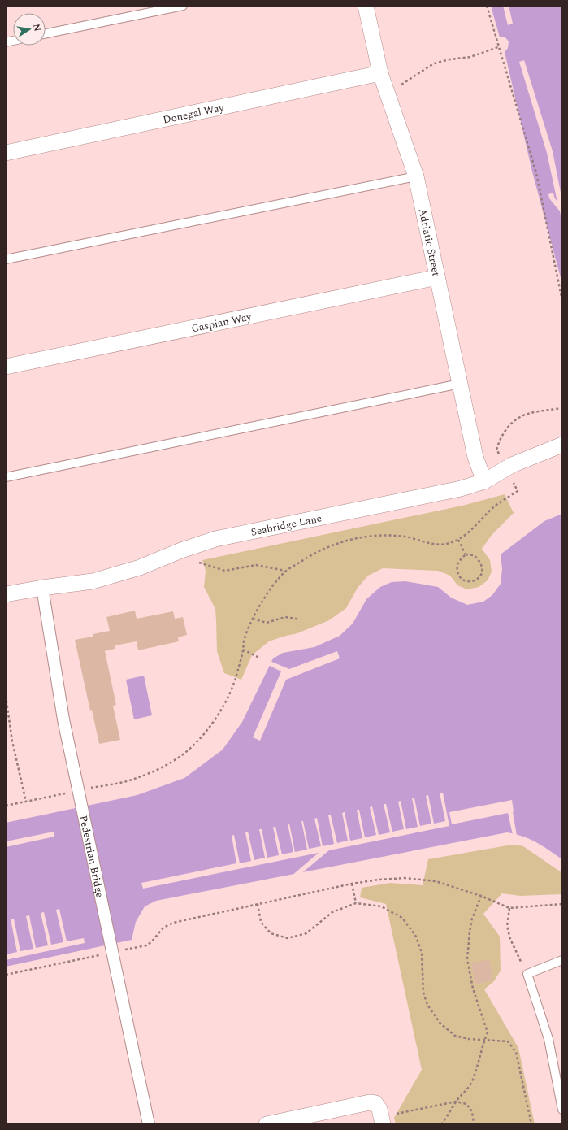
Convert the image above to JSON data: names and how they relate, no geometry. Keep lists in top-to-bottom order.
{
  "streets": {
    "street": [
      "Donegal Way",
      "Adriatic Street",
      "Caspian Way",
      "Seabridge Lane",
      "Pedestrian Bridge"
    ]
  },
  "crossings": [
    ["Donegal Way", "Adriatic Street"],
    ["Adriatic Street", "Caspian Way"],
    ["Adriatic Street", "Seabridge Lane"],
    ["Seabridge Lane", "Pedestrian Bridge"]
  ],
  "north": "right"
}
